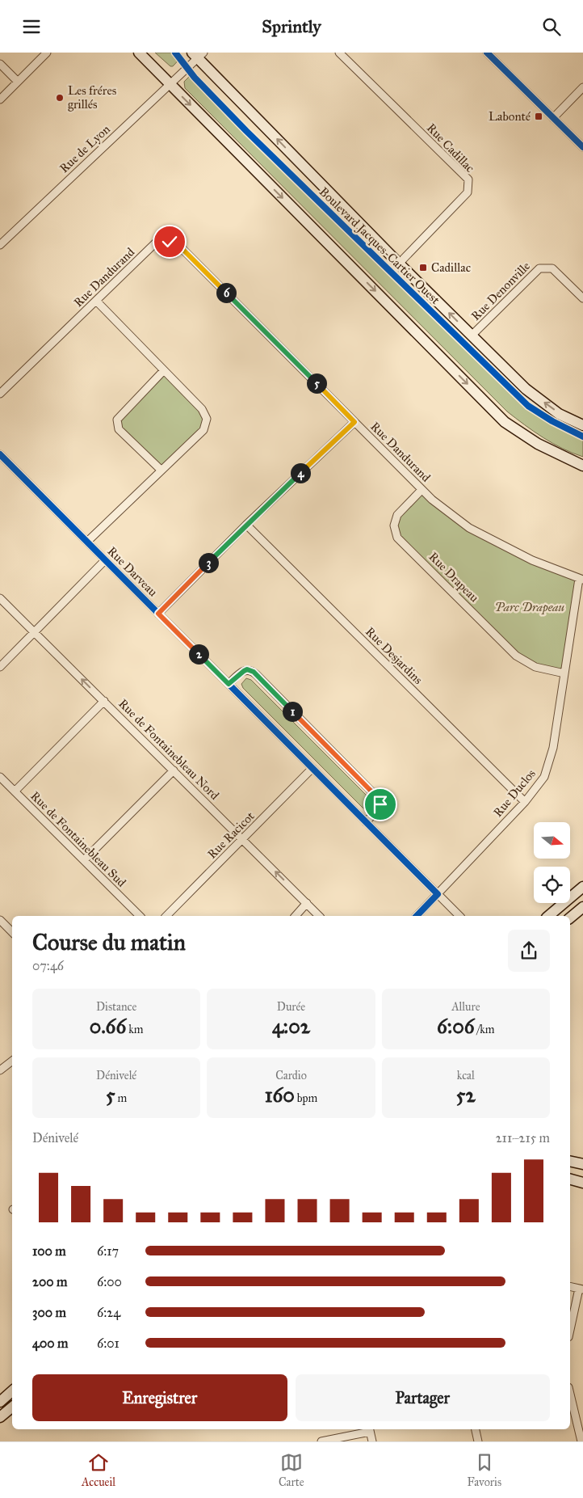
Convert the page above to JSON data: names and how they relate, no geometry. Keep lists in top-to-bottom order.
{
  "streets": {
    "main road": ["Boulevard Jacques-Cartier Ouest"],
    "street": [
      "Rue Cadillac",
      "Rue de Lyon",
      "Rue Dandurand",
      "Rue Denonville",
      "Rue Darveau",
      "Rue Drapeau",
      "Rue Desjardins",
      "Rue de Fontainebleau Nord",
      "Rue Duclos",
      "Rue Racicot",
      "Rue de Fontainebleau Sud"
    ]
  },
  "crossings": [
    ["Rue Cadillac", "Boulevard Jacques-Cartier Ouest"],
    ["Rue de Lyon", "Boulevard Jacques-Cartier Ouest"],
    ["Boulevard Jacques-Cartier Ouest", "Rue Denonville"],
    ["Rue Dandurand", "Rue Drapeau"],
    ["Rue Dandurand", "Rue Duclos"],
    ["Rue Darveau", "Rue Duclos"],
    ["Rue Darveau", "Rue Racicot"],
    ["Rue Drapeau", "Rue Duclos"],
    ["Rue Desjardins", "Rue Duclos"],
    ["Rue de Fontainebleau Nord", "Rue Racicot"]
  ],
  "one_way": ["Rue de Fontainebleau Nord"],
  "parks": ["Parc Drapeau"],
  "places": {
    "other": ["Les fréres grillés"],
    "transit": ["Labonté", "Cadillac"]
  },
  "north": "right",
  "page": {
    "header": "Sprintly",
    "pins": [
      "6",
      "5",
      "4",
      "3",
      "2",
      "1"
    ],
    "heading": ["Course du matin", "07:46"],
    "stats": [
      ["Distance", "0.66 km"],
      ["Durée", "4:02"],
      ["Allure", "6:06 /km"],
      ["Dénivelé", "5 m"],
      ["Cardio", "160 bpm"],
      ["kcal", "52"]
    ],
    "chart": ["Dénivelé", "211–215 m"],
    "list": [
      {
        "name": "100 m",
        "note": "6:17"
      },
      {
        "name": "200 m",
        "note": "6:00"
      },
      {
        "name": "300 m",
        "note": "6:24"
      },
      {
        "name": "400 m",
        "note": "6:01"
      }
    ],
    "buttons": ["Enregistrer", "Partager"],
    "tabs": ["Accueil", "Carte", "Favoris"]
  }
}
